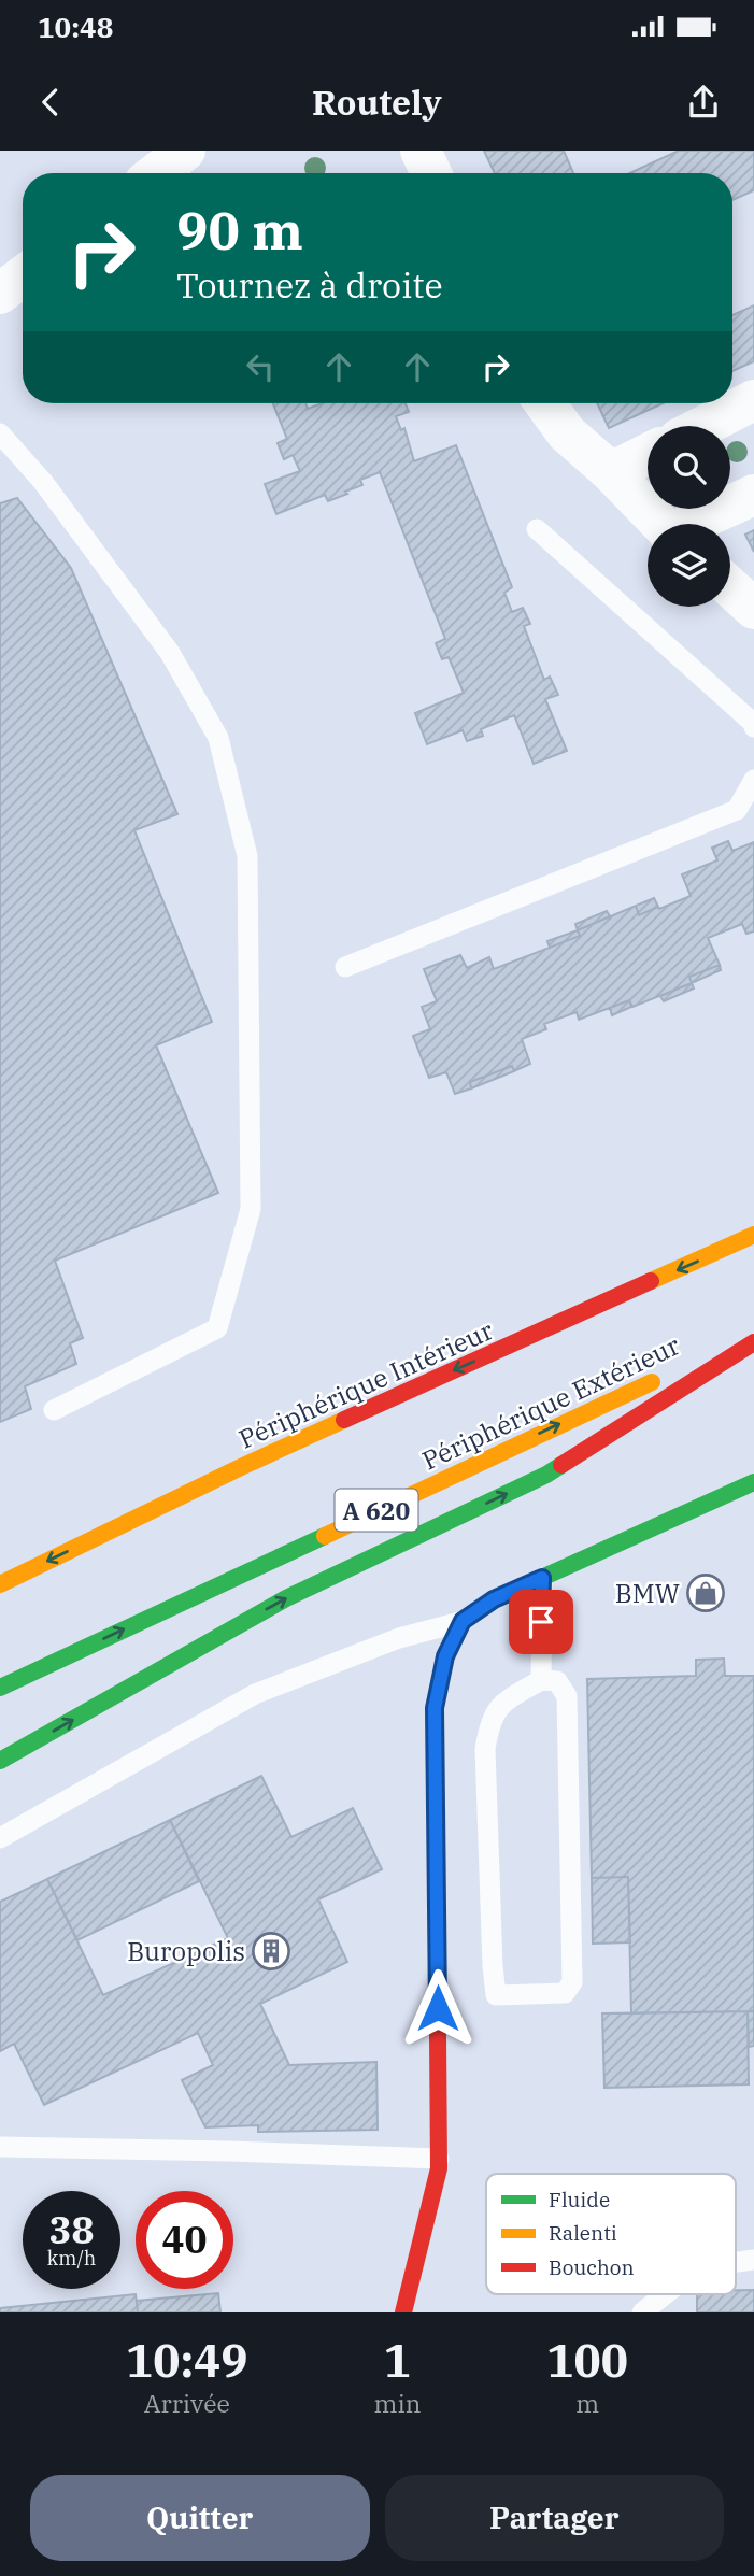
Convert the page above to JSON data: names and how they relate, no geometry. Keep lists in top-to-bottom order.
{
  "streets": {
    "main road": ["Périphérique Intérieur", "Périphérique Extérieur", "A 620"]
  },
  "places": {
    "shop": ["BMW"],
    "building": ["Buropolis"]
  },
  "legend": ["Fluide", "Ralenti", "Bouchon"],
  "page": {
    "status": "10:48",
    "header": "Routely",
    "turn": ["90 m", "Tournez à droite"],
    "speed": "38 km/h",
    "limit": "40",
    "eta": [
      "10:49",
      "Arrivée",
      "1",
      "min",
      "100",
      "m"
    ],
    "buttons": ["Quitter", "Partager"]
  }
}
